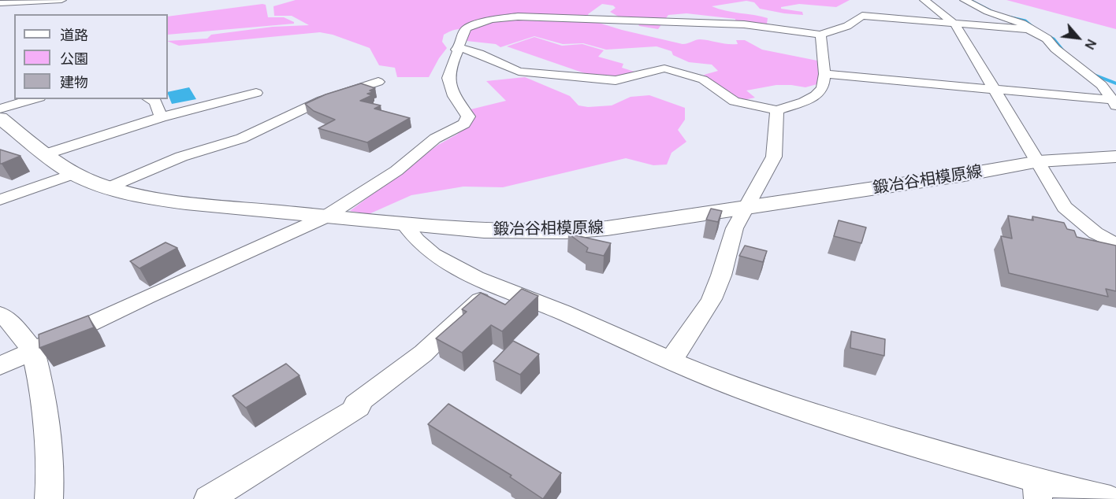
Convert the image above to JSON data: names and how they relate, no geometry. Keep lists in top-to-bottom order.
{
  "streets": {
    "main road": ["鍛冶谷相模原線"]
  },
  "legend": ["道路", "公園", "建物"],
  "north": "bottom right"
}
